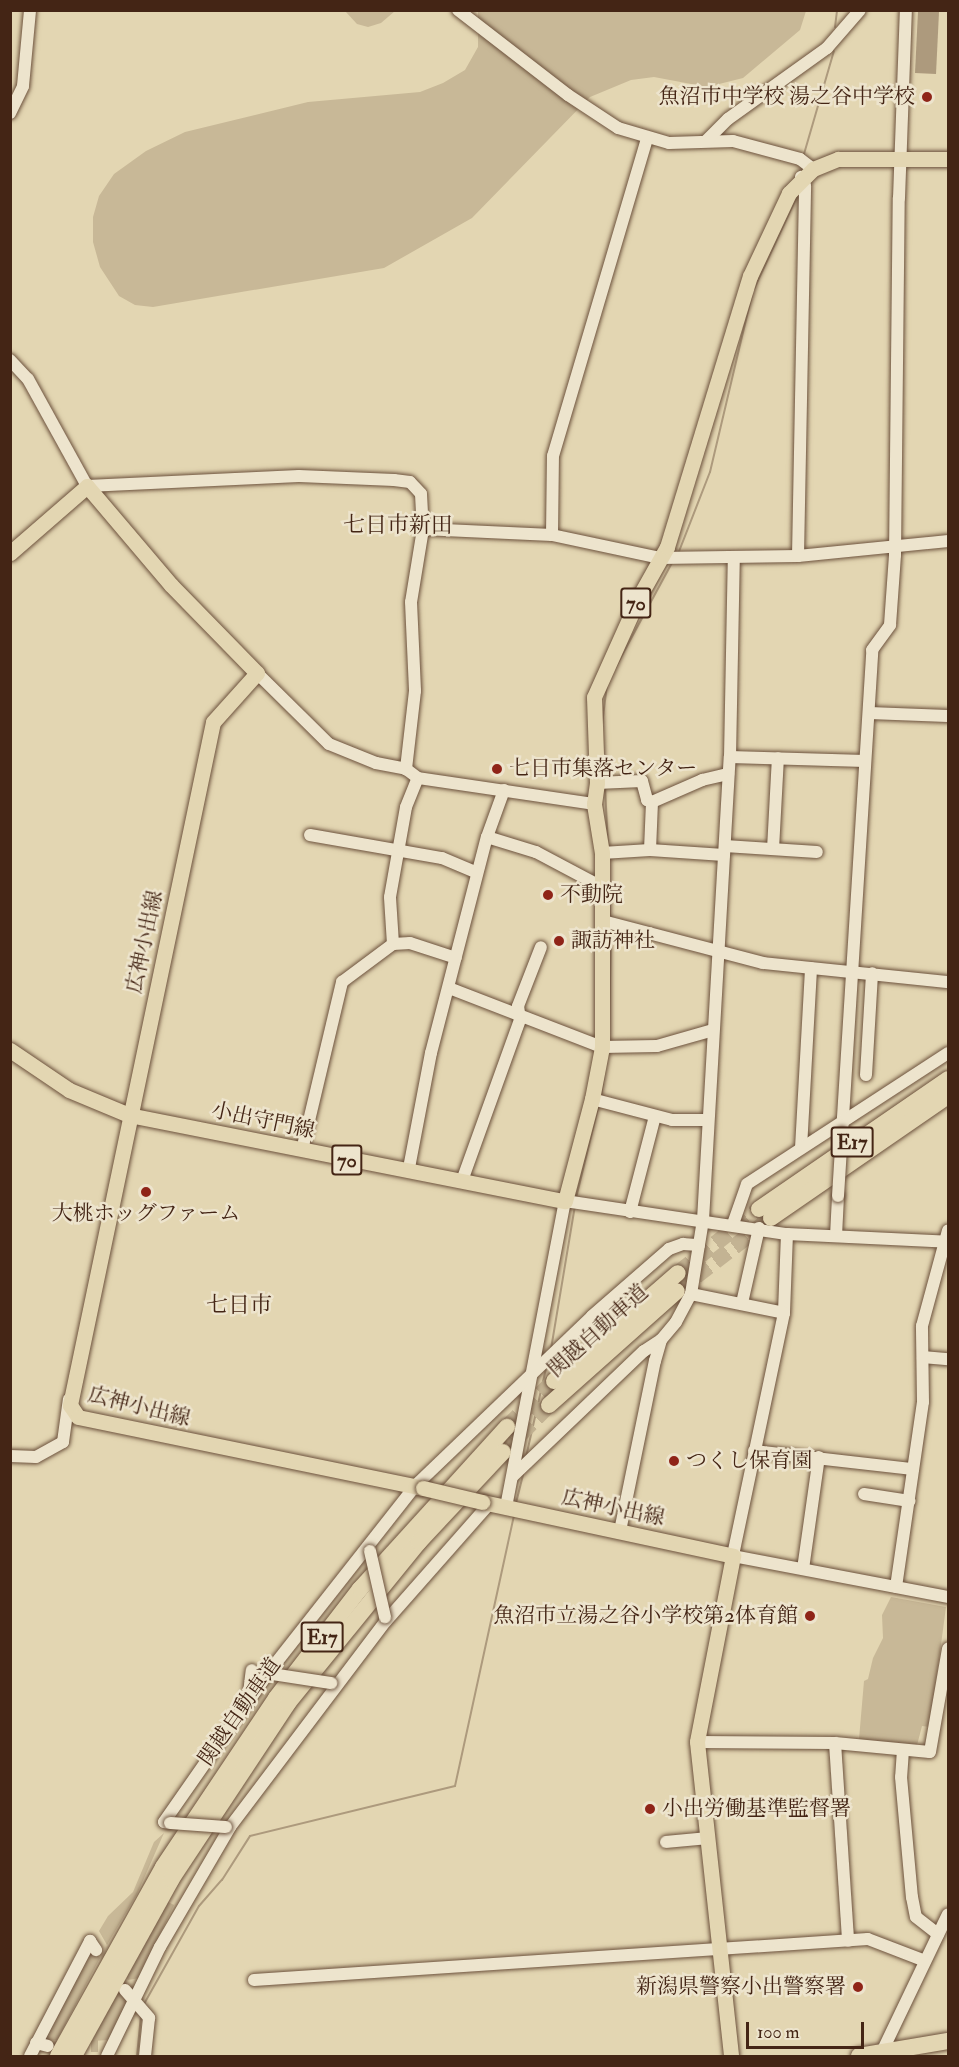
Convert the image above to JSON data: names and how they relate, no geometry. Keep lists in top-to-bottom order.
{
  "streets": {
    "highway": ["E17", "関越自動車道"],
    "main road": ["70", "広神小出線", "小出守門線"]
  },
  "crossings": [
    ["70", "広神小出線"],
    ["70", "小出守門線"],
    ["広神小出線", "小出守門線"]
  ],
  "districts": ["七日市新田", "七日市"],
  "places": [
    "魚沼市中学校 湯之谷中学校",
    "七日市集落センター",
    "不動院",
    "諏訪神社",
    "大桃ホッグファーム",
    "つくし保育園",
    "魚沼市立湯之谷小学校第2体育館",
    "小出労働基準監督署",
    "新潟県警察小出警察署"
  ],
  "scale_bar": "100 m"
}
